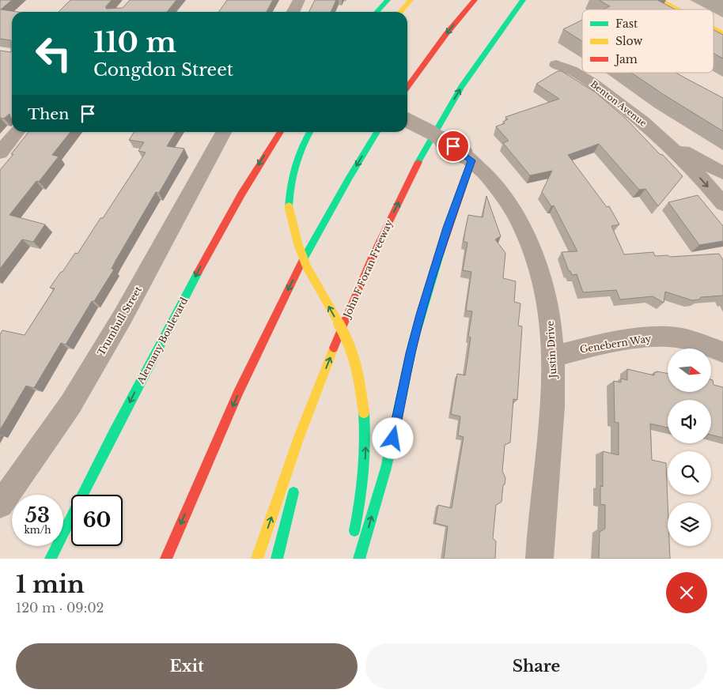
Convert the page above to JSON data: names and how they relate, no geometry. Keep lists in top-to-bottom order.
{
  "streets": {
    "main road": ["John F Foran Freeway", "Alemany Boulevard"],
    "street": [
      "Benton Avenue",
      "Trumbull Street",
      "Genebern Way",
      "Justin Drive"
    ]
  },
  "crossings": [
    ["Genebern Way", "Justin Drive"]
  ],
  "one_way": ["Alemany Boulevard"],
  "legend": ["Fast", "Slow", "Jam"],
  "north": "right",
  "page": {
    "turn": ["110 m", "Congdon Street"],
    "then": "Then",
    "speed": "53 km/h",
    "limit": "60",
    "heading": ["1 min", "120 m · 09:02"],
    "buttons": ["Exit", "Share"]
  }
}
